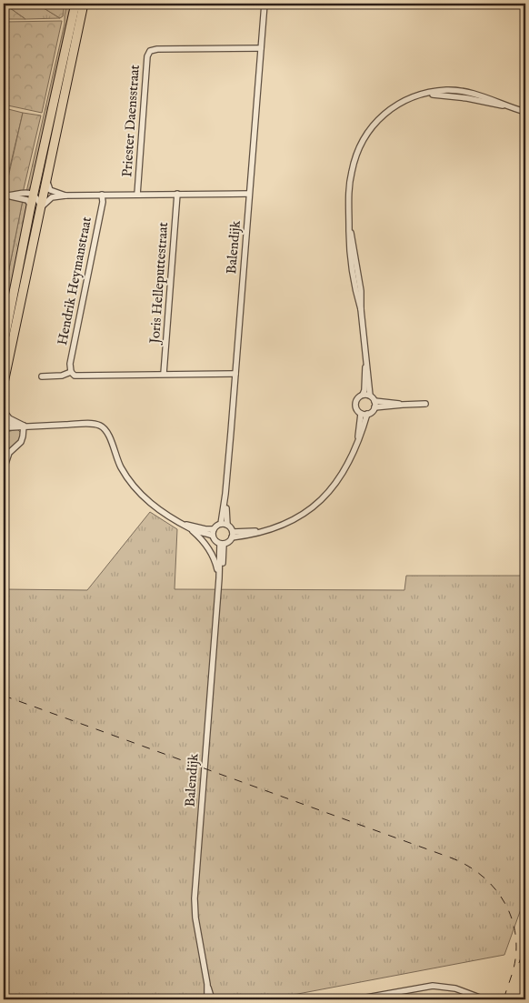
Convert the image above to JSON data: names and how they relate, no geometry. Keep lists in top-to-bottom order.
{
  "streets": {
    "street": [
      "Priester Daensstraat",
      "Balendijk",
      "Hendrik Heymanstraat",
      "Joris Helleputtestraat"
    ]
  },
  "crossings": [
    ["Priester Daensstraat", "Balendijk"]
  ]
}
